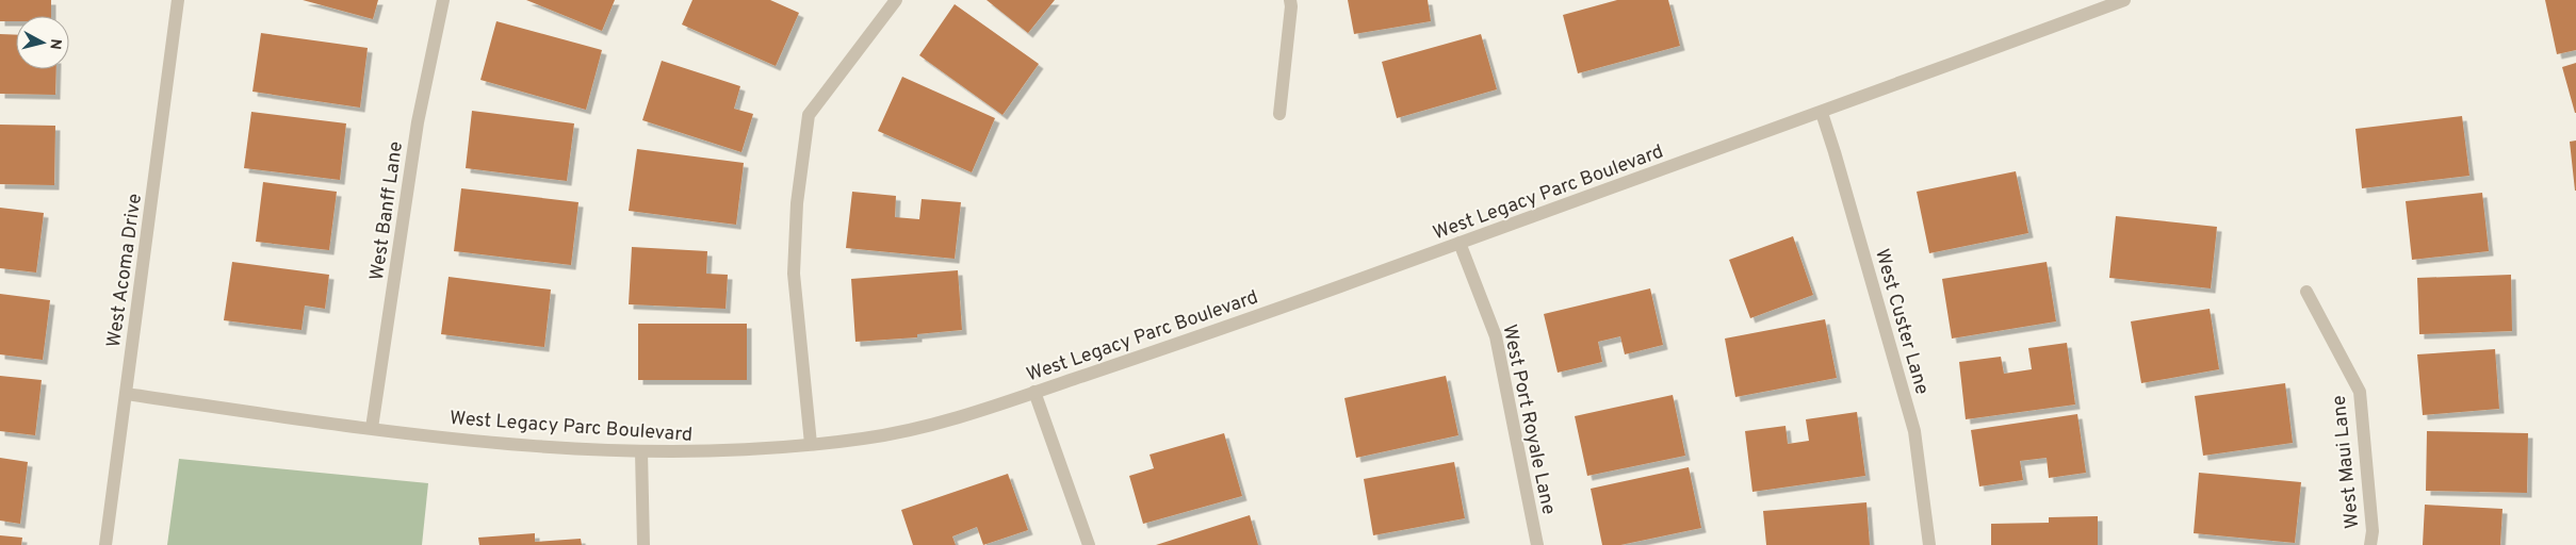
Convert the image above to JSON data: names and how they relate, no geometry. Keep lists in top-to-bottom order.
{
  "streets": {
    "street": [
      "West Legacy Parc Boulevard",
      "West Banff Lane",
      "West Acoma Drive",
      "West Custer Lane",
      "West Port Royale Lane",
      "West Maui Lane"
    ]
  },
  "crossings": [
    ["West Legacy Parc Boulevard", "West Banff Lane"],
    ["West Legacy Parc Boulevard", "West Acoma Drive"],
    ["West Legacy Parc Boulevard", "West Custer Lane"],
    ["West Legacy Parc Boulevard", "West Port Royale Lane"]
  ],
  "north": "right"
}
